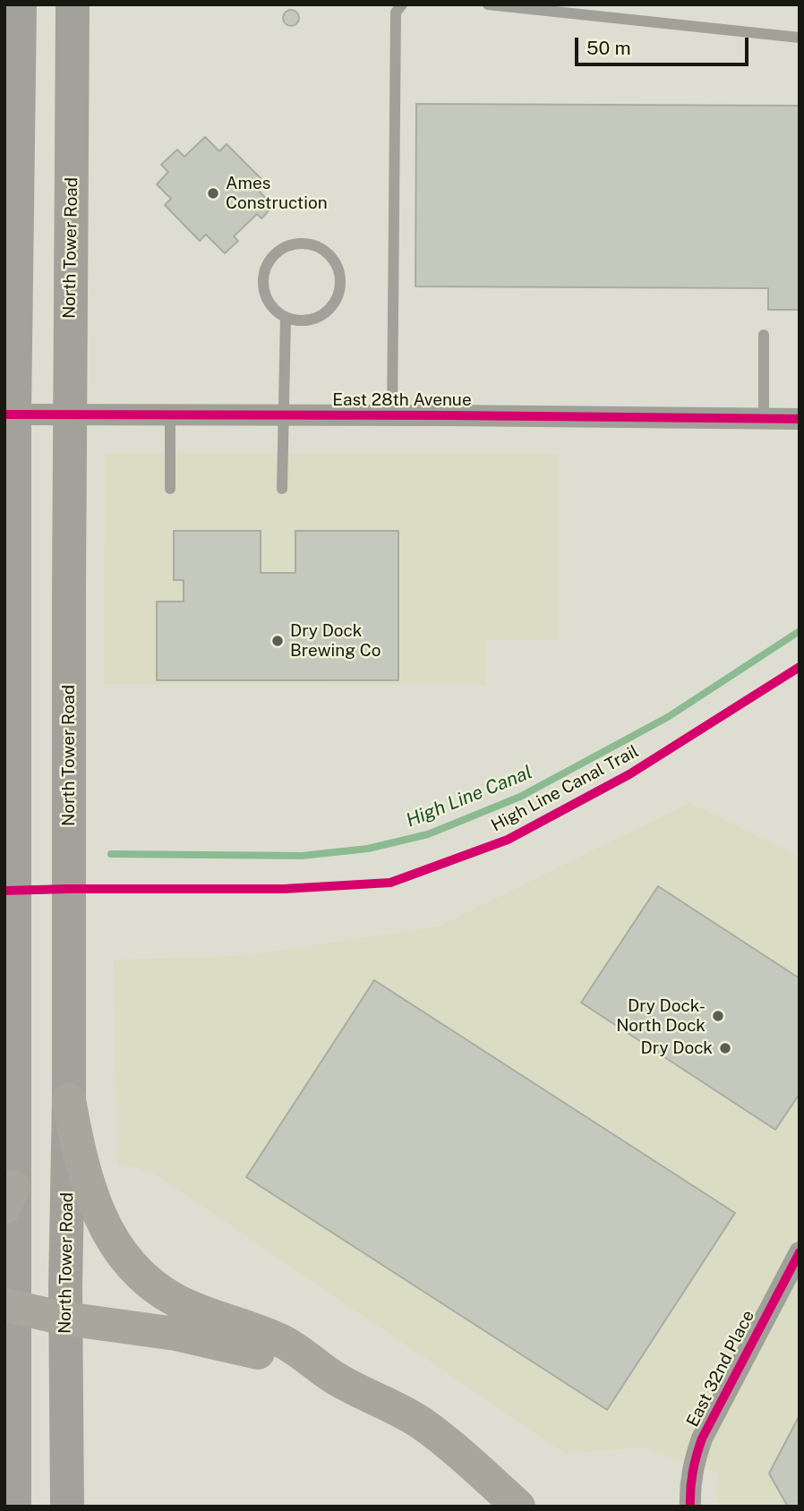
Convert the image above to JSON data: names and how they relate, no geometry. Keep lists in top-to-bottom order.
{
  "streets": {
    "main road": ["North Tower Road"],
    "street": ["East 28th Avenue", "East 32nd Place"],
    "cycle path": ["High Line Canal Trail"]
  },
  "crossings": [
    ["North Tower Road", "East 28th Avenue"]
  ],
  "water": ["High Line Canal"],
  "places": [
    "Ames Construction",
    "Dry Dock Brewing Co",
    "Dry Dock- North Dock",
    "Dry Dock"
  ],
  "scale_bar": "50 m"
}
